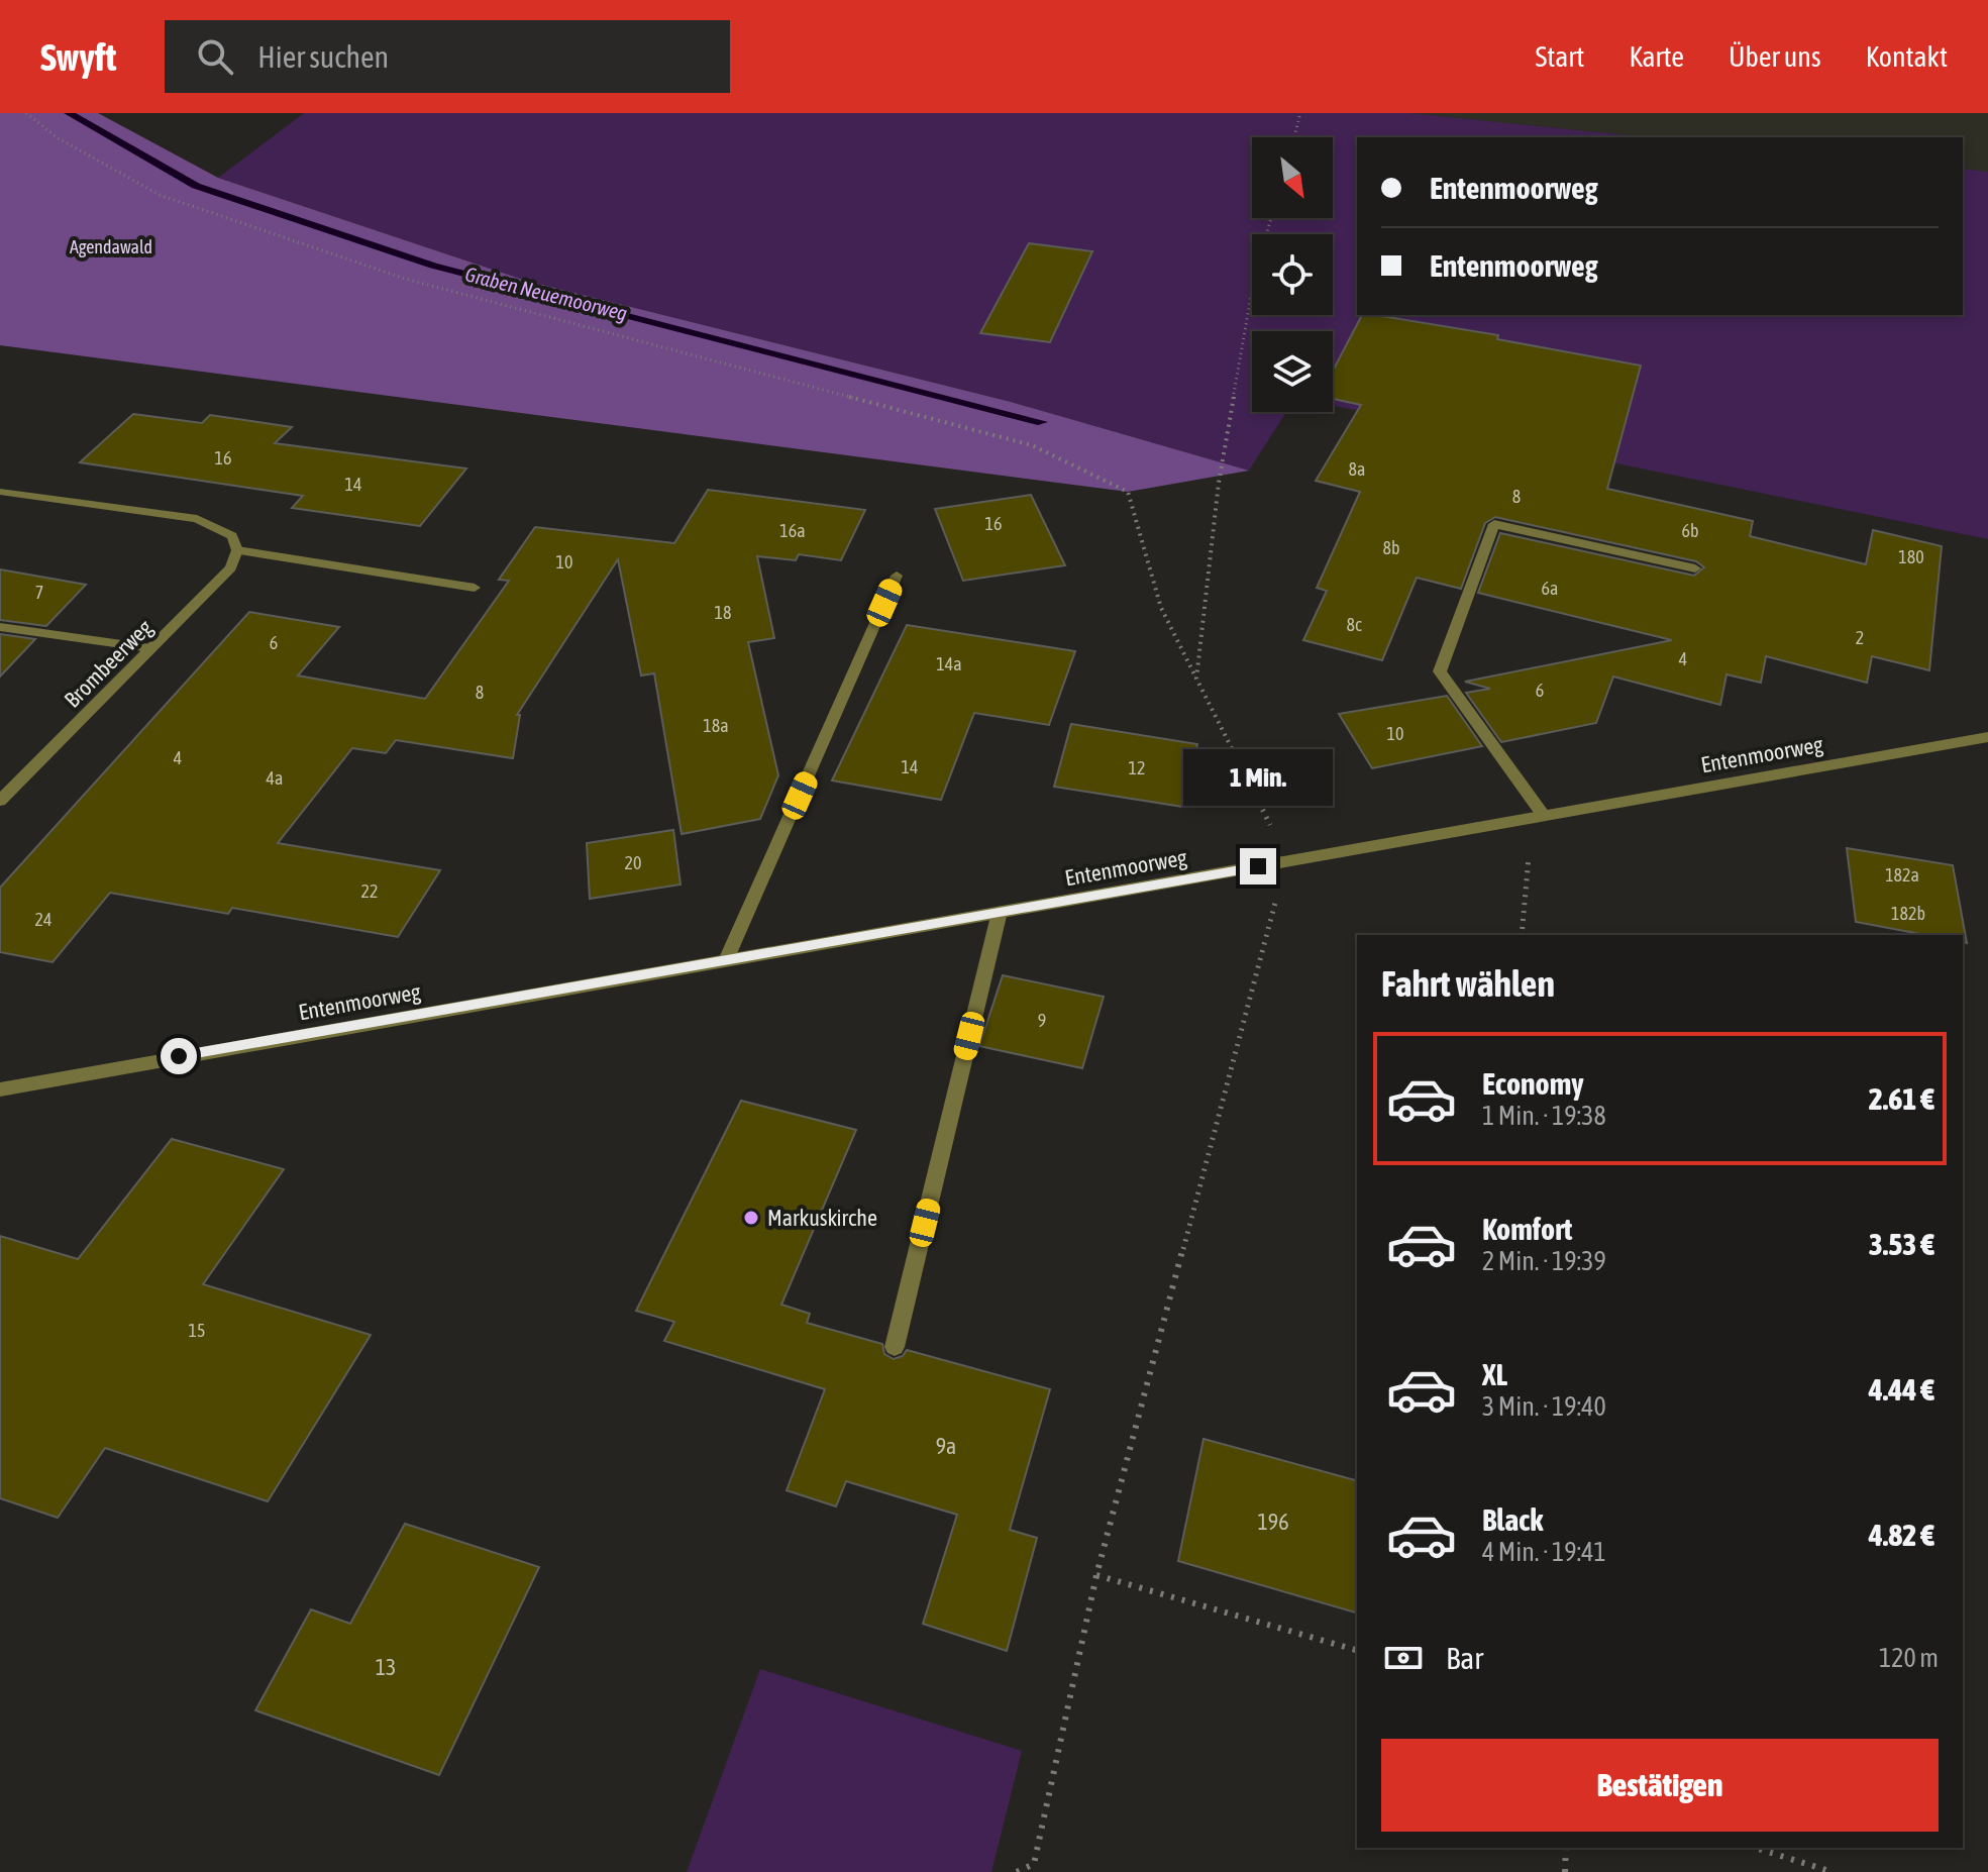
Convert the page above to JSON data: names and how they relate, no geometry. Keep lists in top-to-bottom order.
{
  "streets": {
    "street": ["Brombeerweg", "Entenmoorweg"]
  },
  "water": ["Graben Neuemoorweg"],
  "parks": ["Agendawald"],
  "places": ["Markuskirche"],
  "house_numbers": [
    "16",
    "8a",
    "14",
    "8",
    "16",
    "16a",
    "6b",
    "8b",
    "180",
    "10",
    "6a",
    "7",
    "18",
    "8c",
    "2",
    "6",
    "4",
    "14a",
    "6",
    "8",
    "18a",
    "10",
    "4",
    "14",
    "12",
    "4a",
    "20",
    "182a",
    "22",
    "182b",
    "24",
    "9",
    "15",
    "9a",
    "196",
    "13"
  ],
  "north": "bottom right",
  "page": {
    "header": "Swyft",
    "search": "Hier suchen",
    "nav": [
      "Start",
      "Karte",
      "Über uns",
      "Kontakt"
    ],
    "banner": ["Entenmoorweg", "Entenmoorweg"],
    "bubble": "1 Min.",
    "heading": "Fahrt wählen",
    "list": [
      {
        "name": "Economy",
        "note": "1 Min. · 19:38",
        "value": "2.61 €"
      },
      {
        "name": "Komfort",
        "note": "2 Min. · 19:39",
        "value": "3.53 €"
      },
      {
        "name": "XL",
        "note": "3 Min. · 19:40",
        "value": "4.44 €"
      },
      {
        "name": "Black",
        "note": "4 Min. · 19:41",
        "value": "4.82 €"
      }
    ],
    "pay": ["Bar", "120 m"],
    "buttons": "Bestätigen"
  }
}
